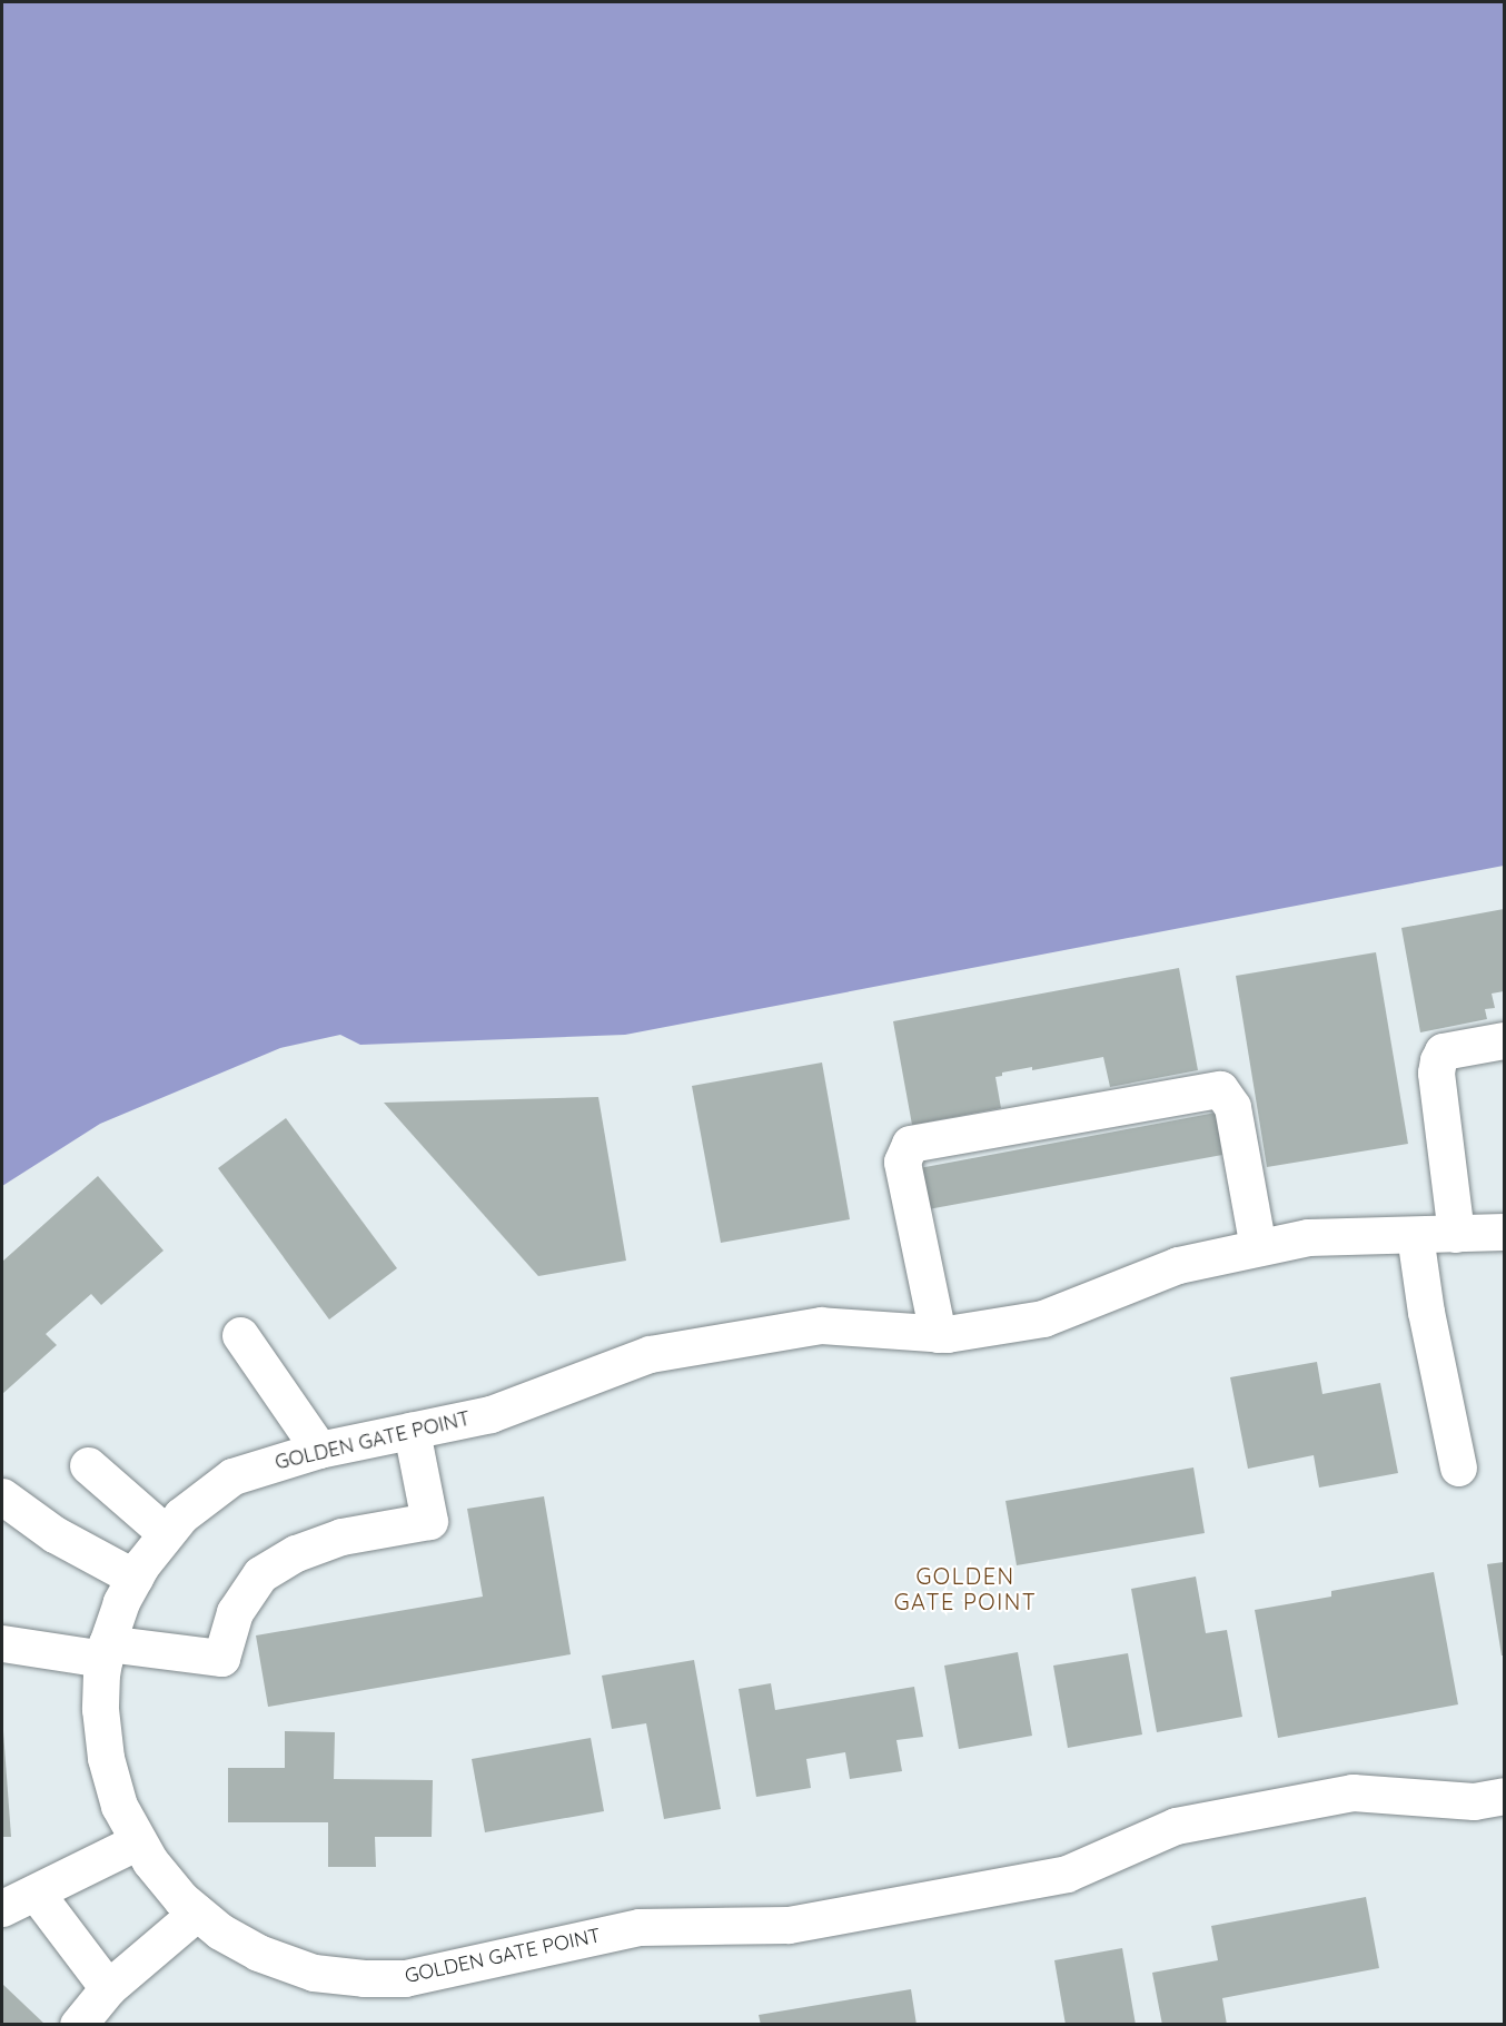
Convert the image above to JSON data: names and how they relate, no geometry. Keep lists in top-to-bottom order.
{
  "streets": {
    "street": ["GOLDEN GATE POINT"]
  },
  "districts": ["GOLDEN GATE POINT"]
}
